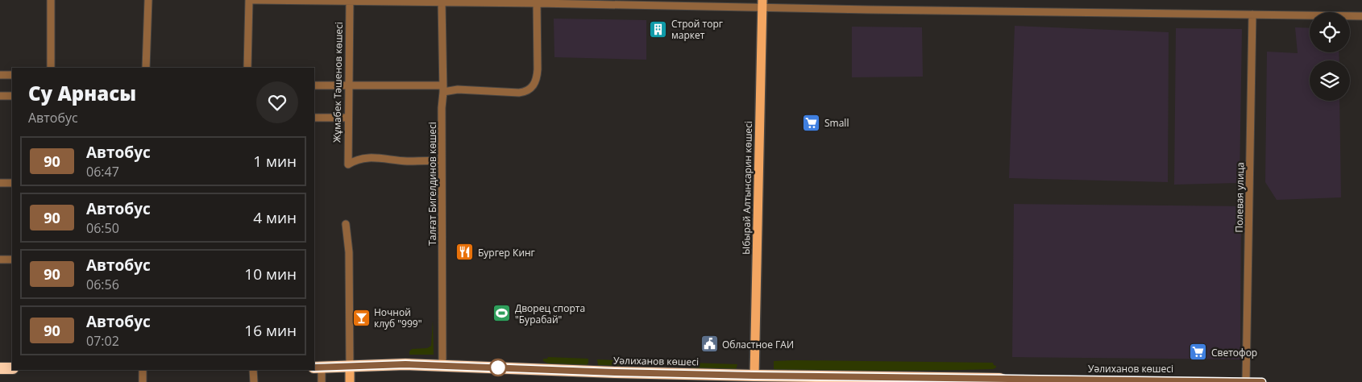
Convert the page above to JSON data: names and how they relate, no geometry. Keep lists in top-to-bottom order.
{
  "streets": {
    "highway": ["Уәлиханов көшесі"],
    "main road": ["Ыбырай Алтынсарин көшесі"],
    "street": ["Жұмабек Тәшенов көшесі", "Талғат Бигелдинов көшесі", "Полевая улица"]
  },
  "crossings": [
    ["Жұмабек Тәшенов көшесі", "Талғат Бигелдинов көшесі"],
    ["Талғат Бигелдинов көшесі", "Уәлиханов көшесі"],
    ["Ыбырай Алтынсарин көшесі", "Уәлиханов көшесі"],
    ["Полевая улица", "Уәлиханов көшесі"]
  ],
  "places": {
    "building": ["Строй торг маркет"],
    "supermarket": ["Small", "Светофор"],
    "restaurant": ["Бургер Кинг"],
    "sports": ["Дворец спорта \"Бурабай\""],
    "bar": ["Ночной клуб \"999\""],
    "public building": ["Областное ГАИ"]
  },
  "lines": ["bus line 90"],
  "page": {
    "heading": ["Су Арнасы", "Автобус"],
    "list": [
      {
        "mark": "90",
        "name": "Автобус",
        "note": "06:47",
        "value": "1 мин"
      },
      {
        "mark": "90",
        "name": "Автобус",
        "note": "06:50",
        "value": "4 мин"
      },
      {
        "mark": "90",
        "name": "Автобус",
        "note": "06:56",
        "value": "10 мин"
      },
      {
        "mark": "90",
        "name": "Автобус",
        "note": "07:02",
        "value": "16 мин"
      }
    ]
  }
}
